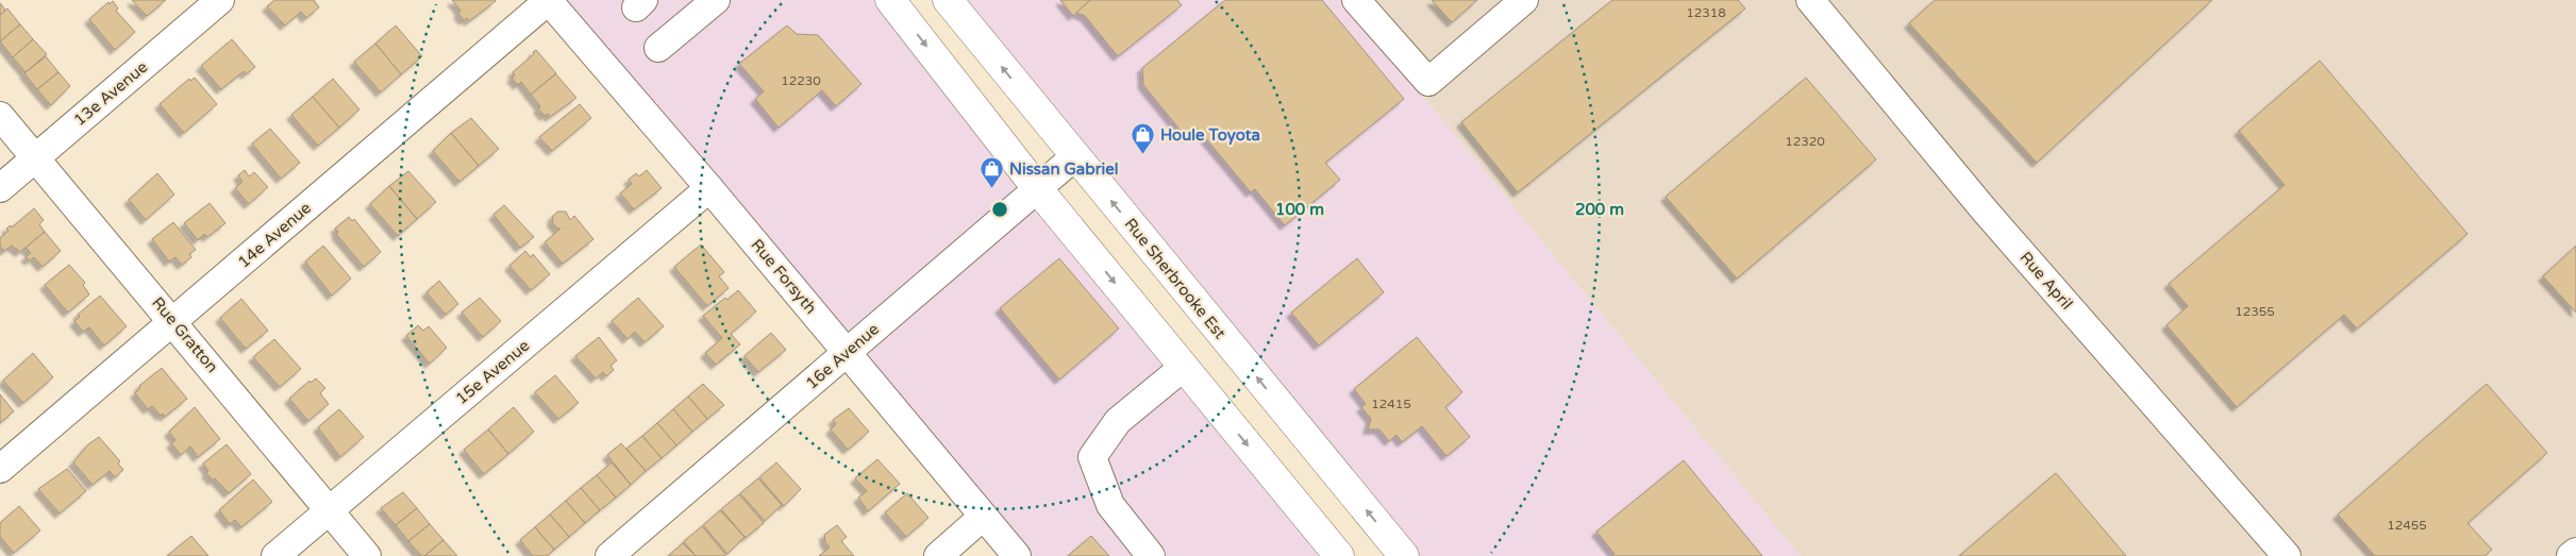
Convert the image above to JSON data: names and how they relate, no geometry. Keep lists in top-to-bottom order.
{
  "streets": {
    "main road": ["Rue Sherbrooke Est"],
    "street": [
      "13e Avenue",
      "14e Avenue",
      "Rue Forsyth",
      "Rue April",
      "Rue Gratton",
      "16e Avenue",
      "15e Avenue"
    ]
  },
  "crossings": [
    ["13e Avenue", "Rue Gratton"],
    ["14e Avenue", "Rue Forsyth"],
    ["14e Avenue", "Rue Gratton"],
    ["Rue Forsyth", "16e Avenue"],
    ["Rue Forsyth", "15e Avenue"],
    ["Rue Sherbrooke Est", "16e Avenue"],
    ["Rue Gratton", "15e Avenue"]
  ],
  "places": {
    "shop": ["Houle Toyota", "Nissan Gabriel"]
  },
  "house_numbers": [
    "12318",
    "12230",
    "12320",
    "12355",
    "12415",
    "12455"
  ],
  "rings": ["100 m", "200 m"]
}
